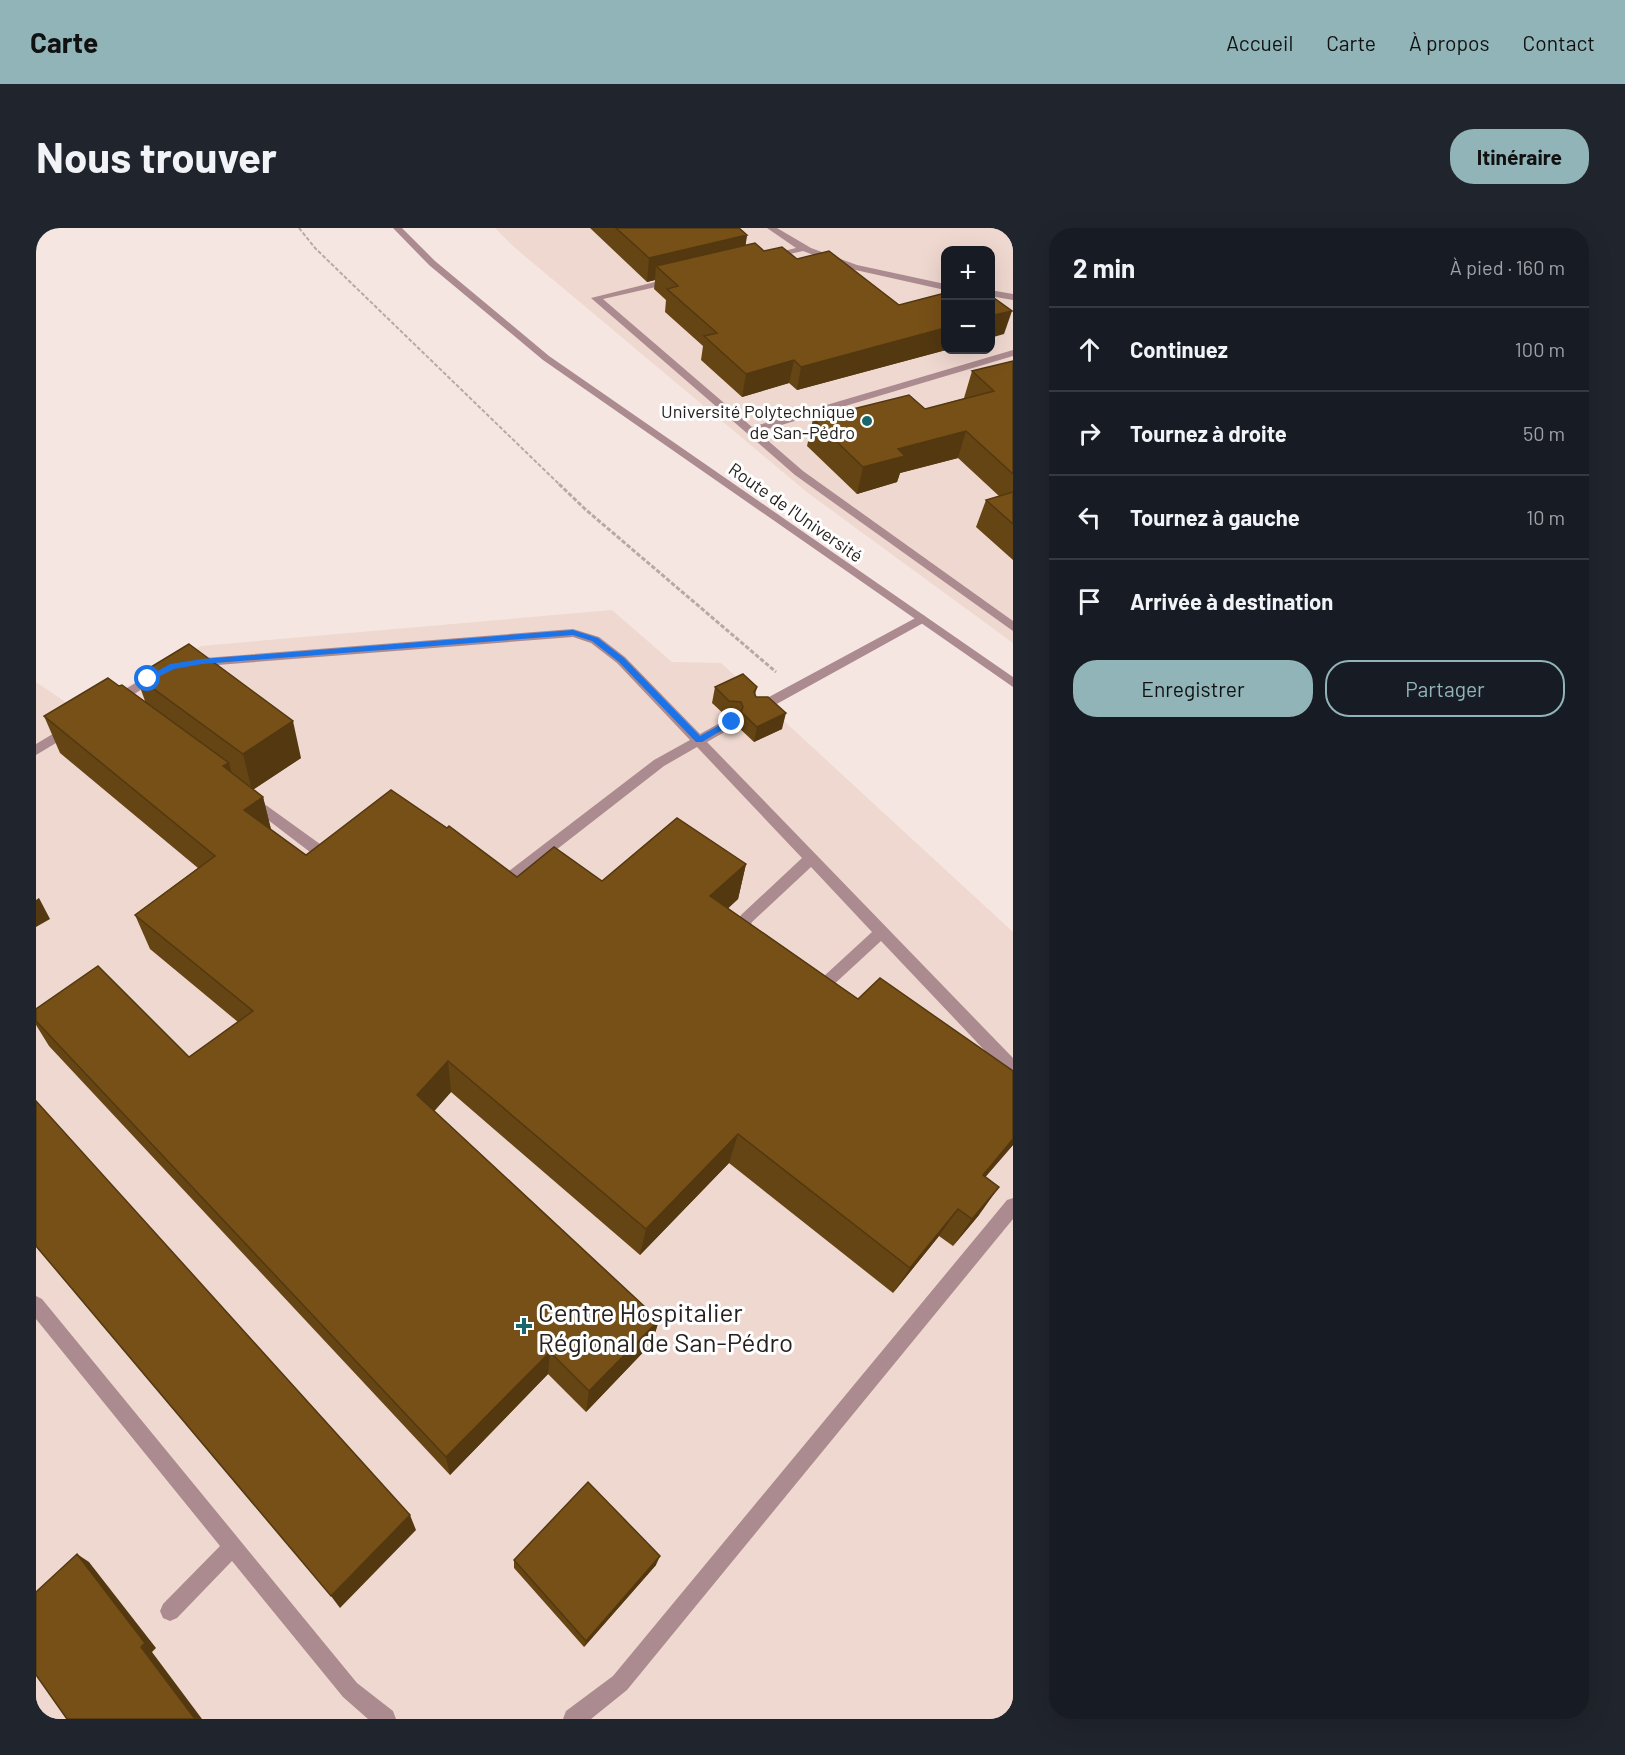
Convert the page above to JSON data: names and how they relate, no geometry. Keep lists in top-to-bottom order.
{
  "streets": {
    "street": ["Route de l'Université"]
  },
  "places": {
    "other": ["Université Polytechnique de San-Pédro"],
    "health": ["Centre Hospitalier Régional de San-Pédro"]
  },
  "page": {
    "header": "Carte",
    "nav": [
      "Accueil",
      "Carte",
      "À propos",
      "Contact"
    ],
    "buttons": [
      "Itinéraire",
      ["Enregistrer", "Partager"]
    ],
    "title": "Nous trouver",
    "heading": ["2 min", "À pied · 160 m"],
    "map_buttons": ["+", "−"],
    "list": [
      ["Continuez", "100 m"],
      ["Tournez à droite", "50 m"],
      ["Tournez à gauche", "10 m"],
      "Arrivée à destination"
    ]
  }
}
